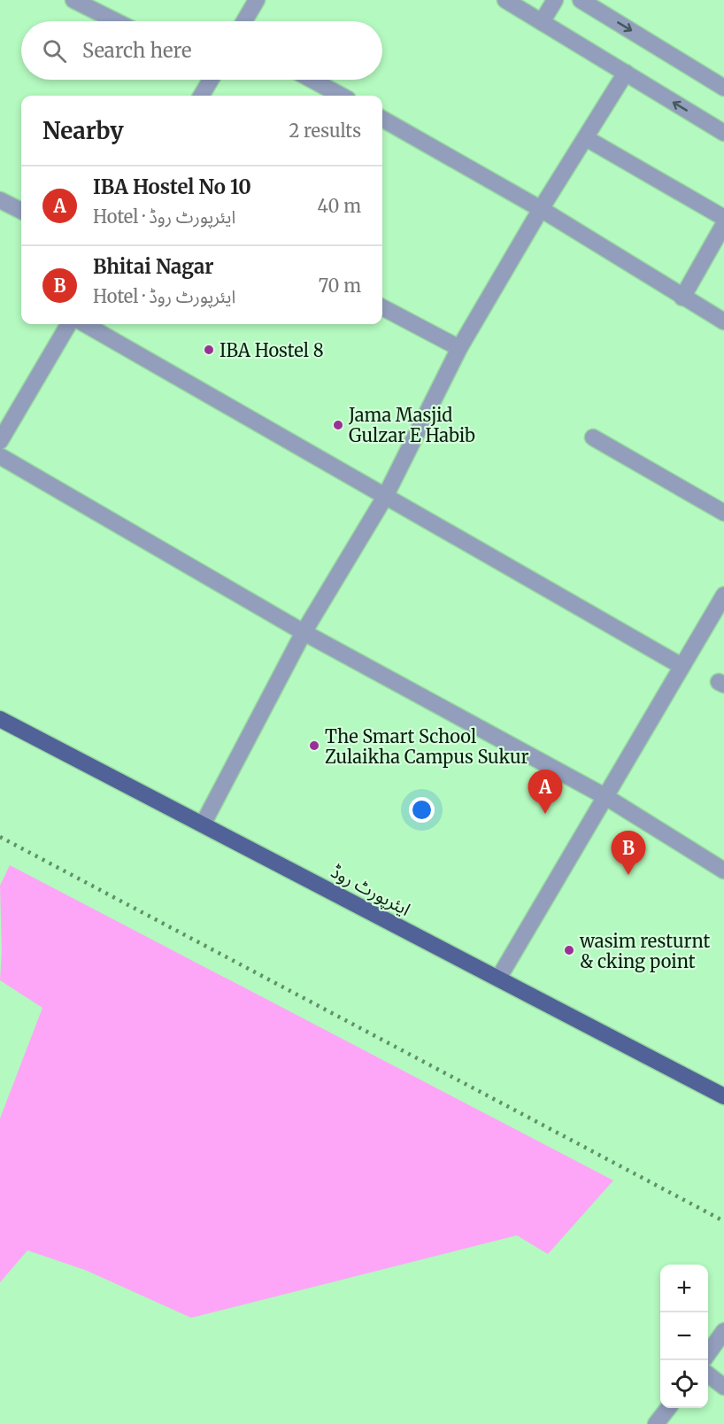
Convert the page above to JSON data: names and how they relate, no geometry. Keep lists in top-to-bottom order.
{
  "streets": {
    "main road": ["ایئرپورٹ روڈ"]
  },
  "places": [
    "IBA Hostel 8",
    "Jama Masjid Gulzar E Habib",
    "The Smart School Zulaikha Campus Sukur",
    "wasim resturnt & cking point"
  ],
  "page": {
    "search": "Search here",
    "heading": ["Nearby", "2 results"],
    "list": [
      {
        "mark": "A",
        "name": "IBA Hostel No 10",
        "note": "Hotel · ایئرپورٹ روڈ",
        "value": "40 m"
      },
      {
        "mark": "B",
        "name": "Bhitai Nagar",
        "note": "Hotel · ایئرپورٹ روڈ",
        "value": "70 m"
      }
    ],
    "pins": ["A", "B"],
    "map_buttons": ["+", "−"]
  }
}
